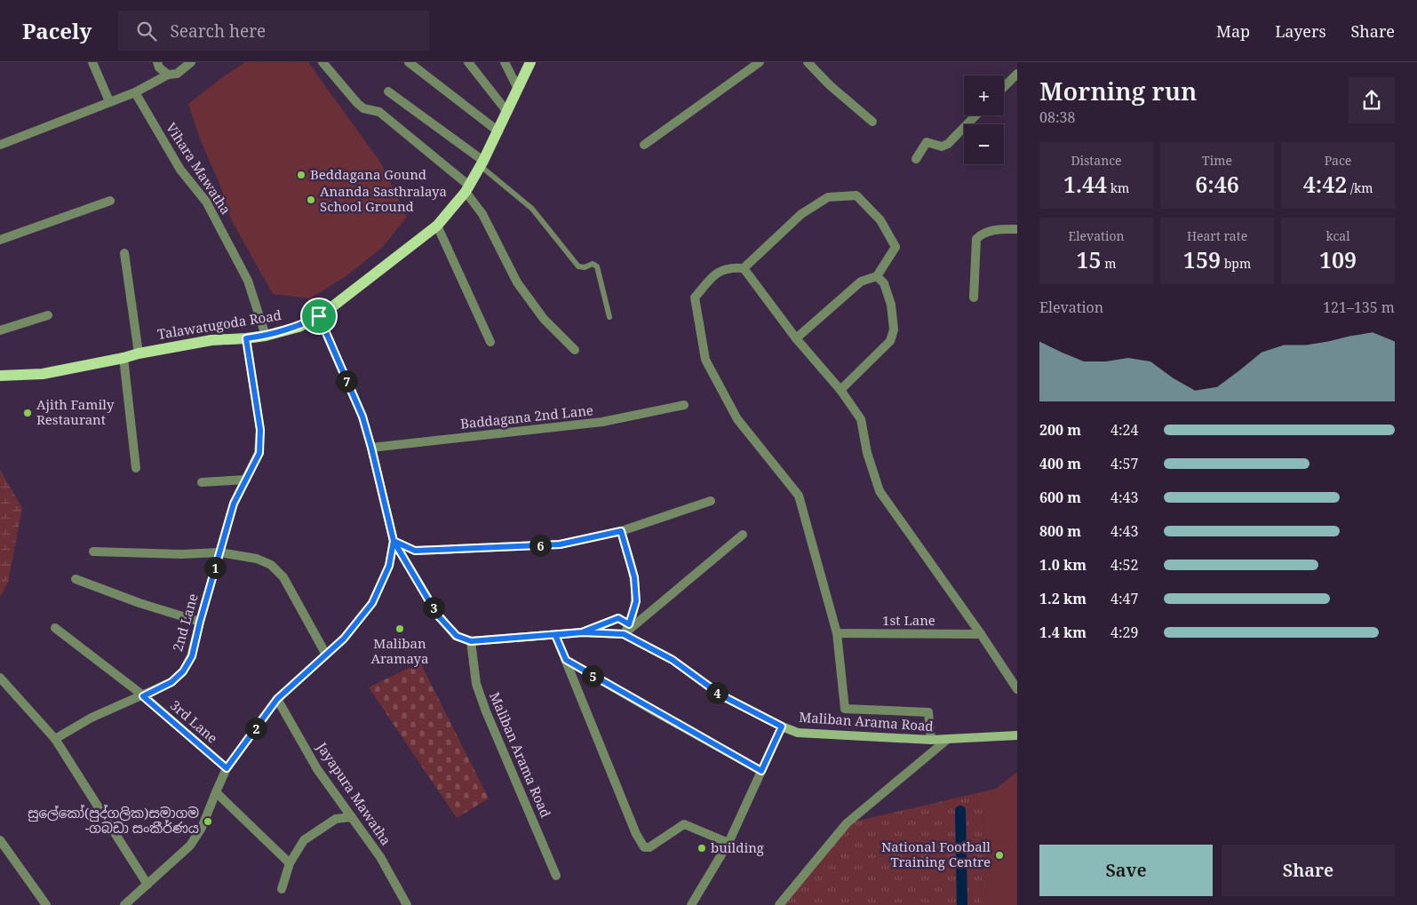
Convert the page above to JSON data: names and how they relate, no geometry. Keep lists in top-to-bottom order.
{
  "streets": {
    "main road": ["Talawatugoda Road"],
    "street": [
      "Vihara Mawatha",
      "Baddagana 2nd Lane",
      "1st Lane",
      "2nd Lane",
      "3rd Lane",
      "Maliban Arama Road",
      "Jayapura Mawatha"
    ]
  },
  "crossings": [
    ["Vihara Mawatha", "Talawatugoda Road"],
    ["Talawatugoda Road", "2nd Lane"],
    ["2nd Lane", "3rd Lane"]
  ],
  "places": [
    "Beddagana Gound",
    "Ananda Sasthralaya School Ground",
    "Ajith Family Restaurant",
    "Maliban Aramaya",
    "සුලේකෝ(පුද්ගලික)සමාගම -ගබඩා සංකීර්ණය",
    "building",
    "National Football Training Centre"
  ],
  "page": {
    "header": "Pacely",
    "search": "Search here",
    "nav": ["Map", "Layers", "Share"],
    "heading": ["Morning run", "08:38"],
    "map_buttons": ["+", "−"],
    "stats": [
      ["Distance", "1.44 km"],
      ["Time", "6:46"],
      ["Pace", "4:42 /km"],
      ["Elevation", "15 m"],
      ["Heart rate", "159 bpm"],
      ["kcal", "109"]
    ],
    "chart": ["Elevation", "121–135 m"],
    "pins": [
      "7",
      "6",
      "1",
      "3",
      "5",
      "4",
      "2"
    ],
    "list": [
      {
        "name": "200 m",
        "note": "4:24"
      },
      {
        "name": "400 m",
        "note": "4:57"
      },
      {
        "name": "600 m",
        "note": "4:43"
      },
      {
        "name": "800 m",
        "note": "4:43"
      },
      {
        "name": "1.0 km",
        "note": "4:52"
      },
      {
        "name": "1.2 km",
        "note": "4:47"
      },
      {
        "name": "1.4 km",
        "note": "4:29"
      }
    ],
    "buttons": ["Save", "Share"]
  }
}
